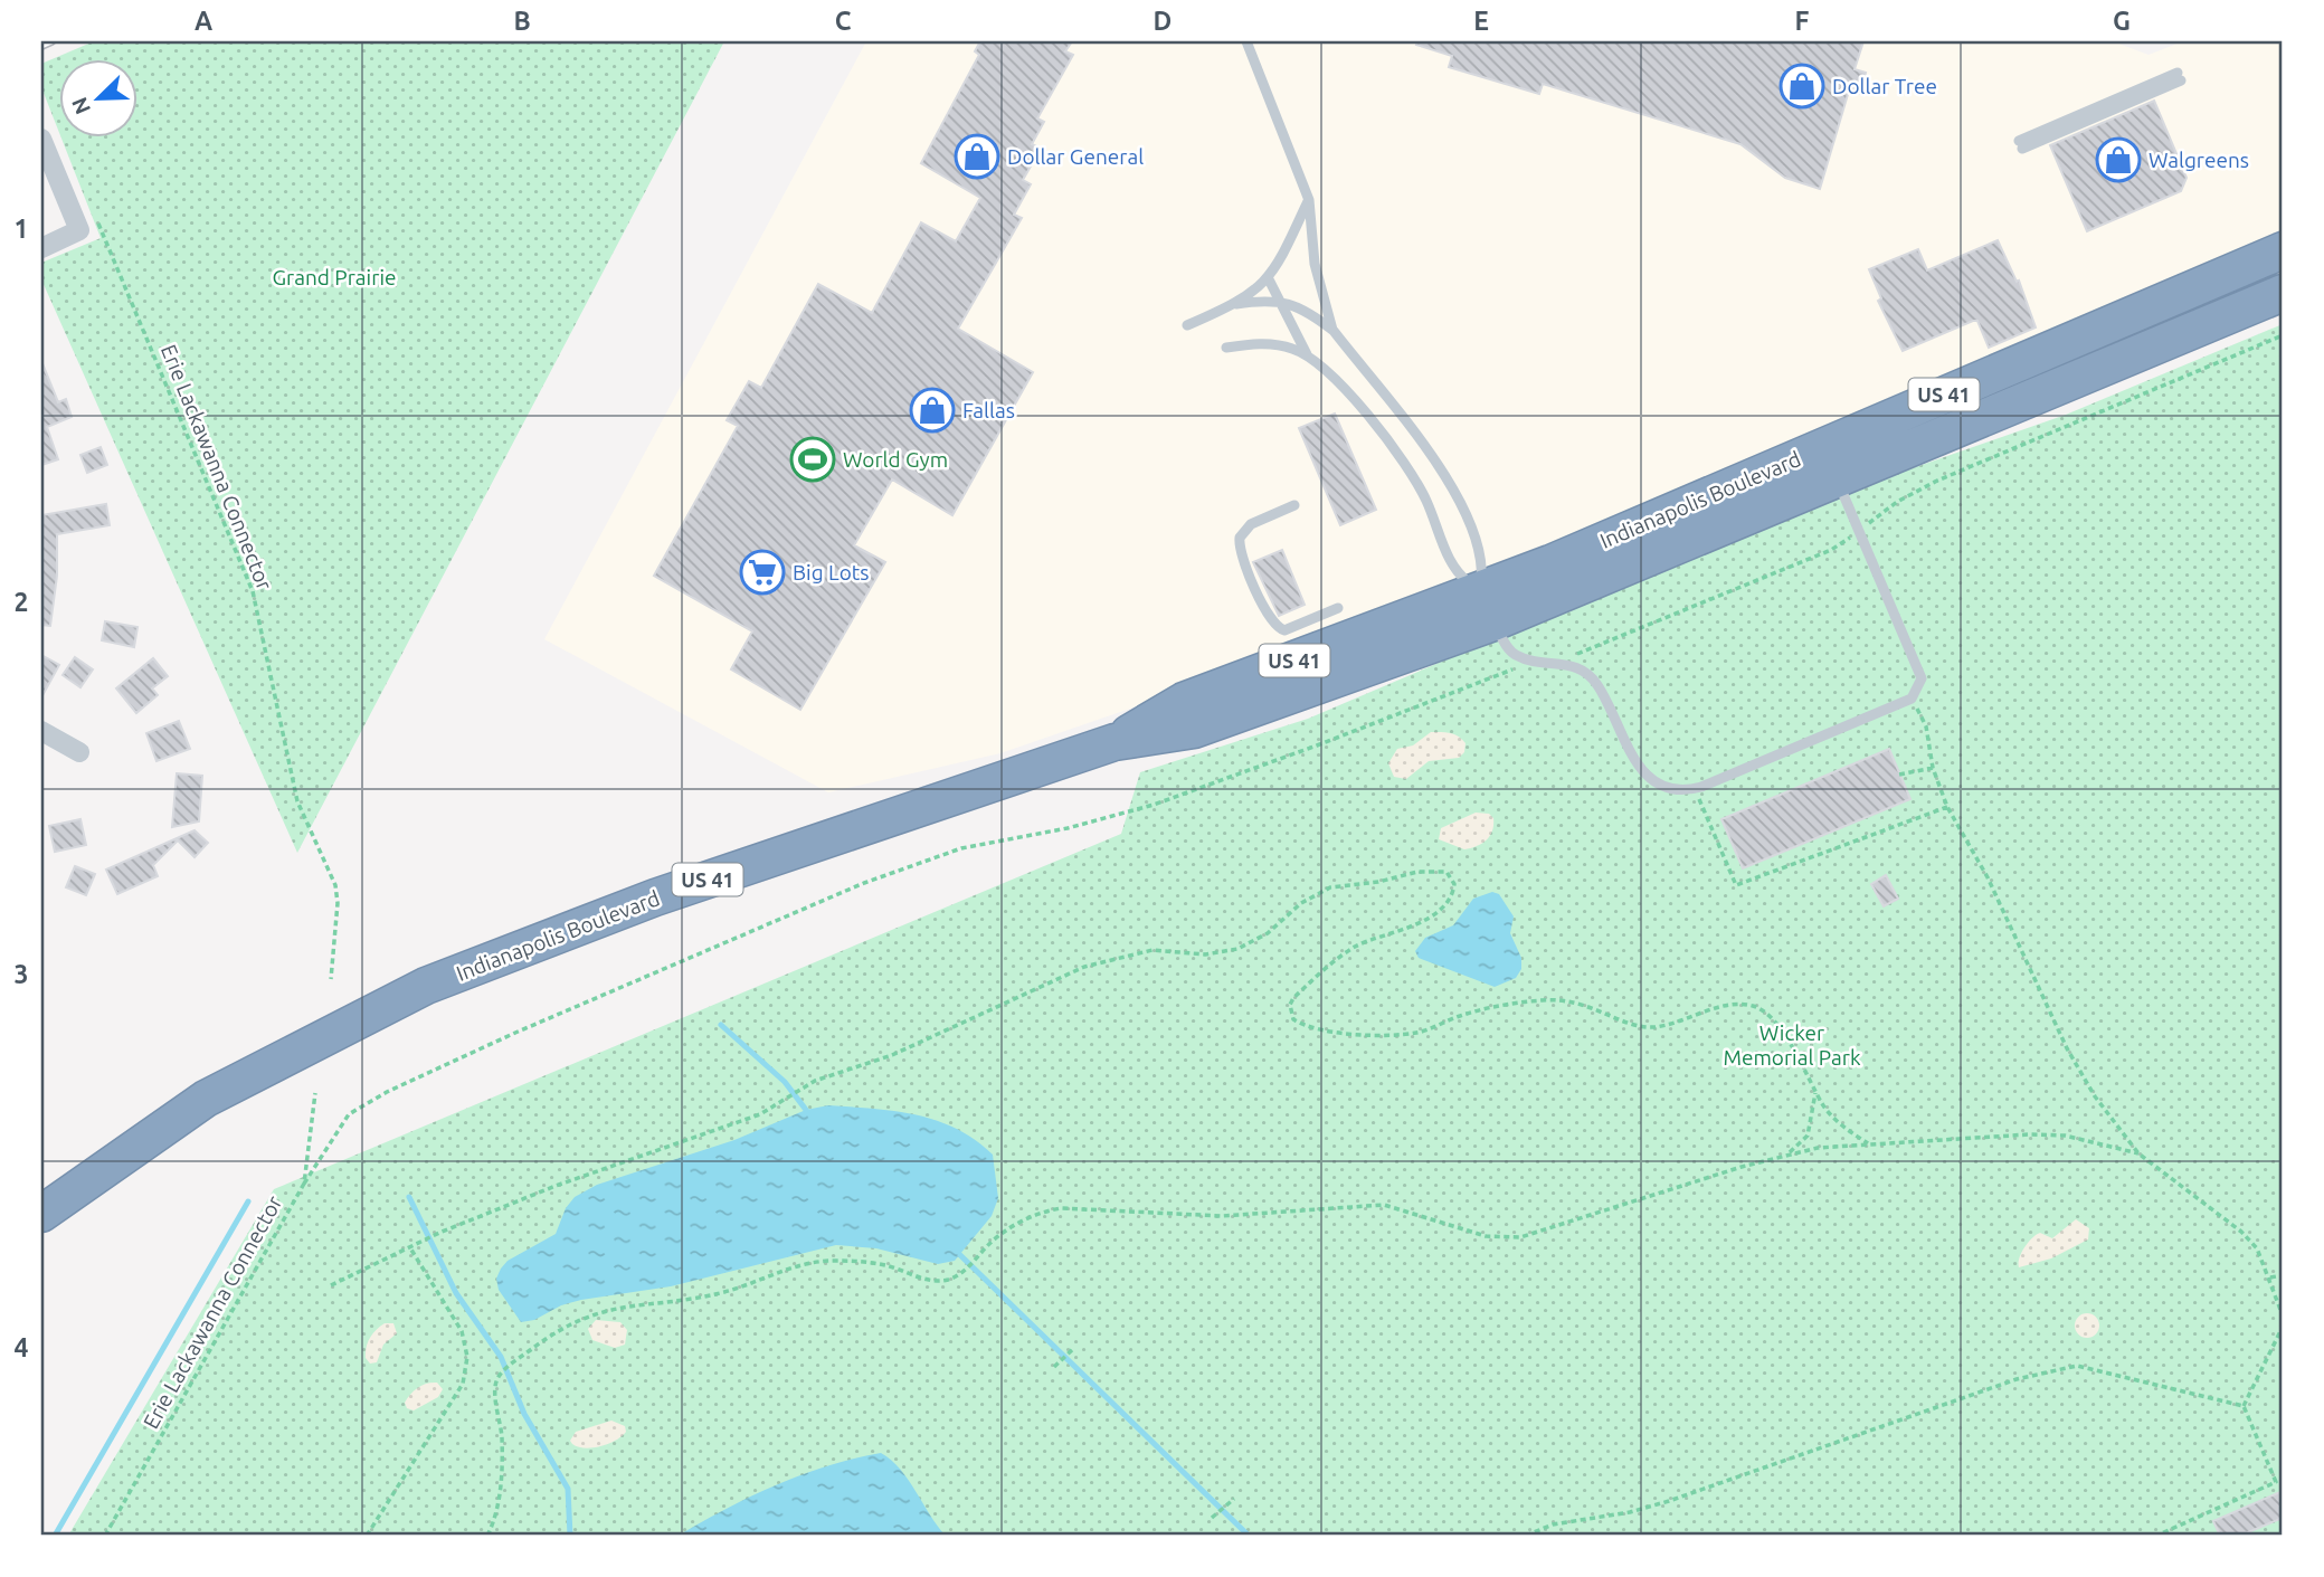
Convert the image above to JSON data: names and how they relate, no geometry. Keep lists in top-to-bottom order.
{
  "streets": {
    "highway": ["US 41", "Indianapolis Boulevard"],
    "path": ["Erie Lackawanna Connector"]
  },
  "parks": ["Grand Prairie", "Wicker Memorial Park"],
  "places": {
    "shop": [
      "Dollar Tree",
      "Dollar General",
      "Walgreens",
      "Fallas"
    ],
    "sports": ["World Gym"],
    "supermarket": ["Big Lots"]
  },
  "north": "bottom left",
  "grid": {
    "columns": [
      "A",
      "B",
      "C",
      "D",
      "E",
      "F",
      "G"
    ],
    "rows": [
      "1",
      "2",
      "3",
      "4"
    ]
  }
}
